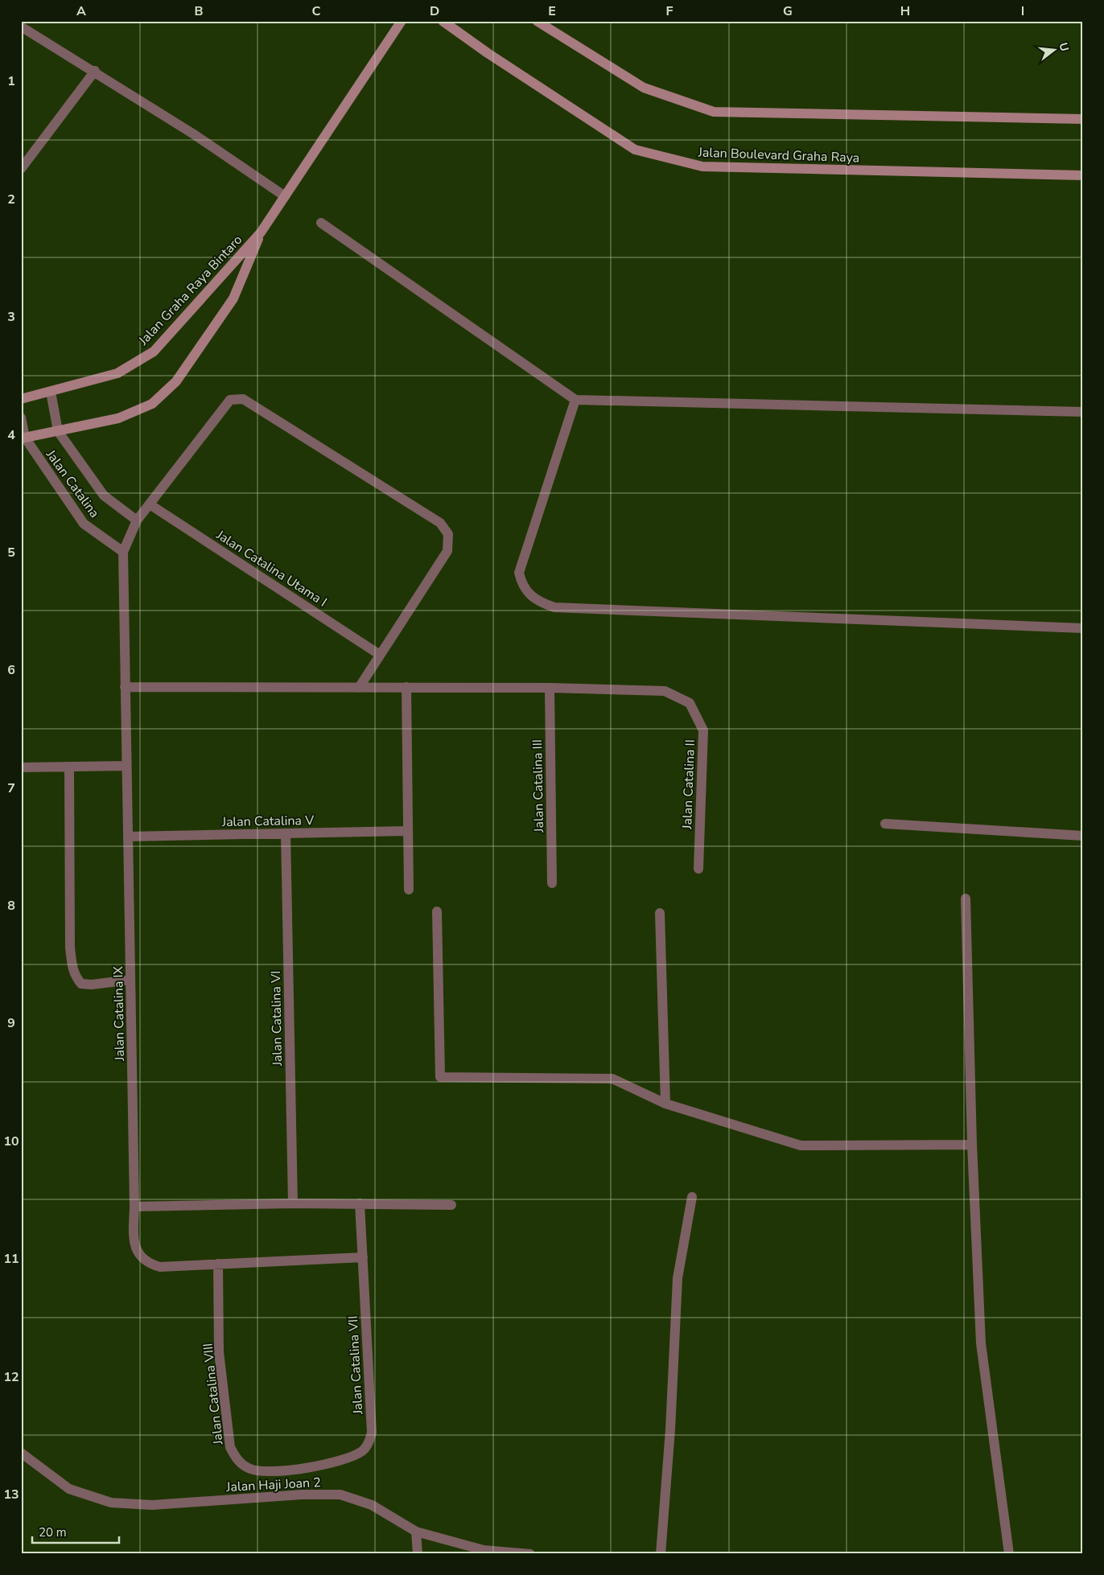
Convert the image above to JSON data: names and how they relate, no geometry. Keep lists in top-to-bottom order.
{
  "streets": {
    "main road": ["Jalan Boulevard Graha Raya", "Jalan Graha Raya Bintaro"],
    "street": [
      "Jalan Catalina",
      "Jalan Catalina Utama I",
      "Jalan Catalina II",
      "Jalan Catalina III",
      "Jalan Catalina V",
      "Jalan Catalina IX",
      "Jalan Catalina VI",
      "Jalan Catalina VII",
      "Jalan Catalina VIII",
      "Jalan Haji Joan 2"
    ]
  },
  "crossings": [
    ["Jalan Graha Raya Bintaro", "Jalan Catalina"],
    ["Jalan Catalina", "Jalan Catalina IX"],
    ["Jalan Catalina II", "Jalan Catalina III"],
    ["Jalan Catalina V", "Jalan Catalina IX"],
    ["Jalan Catalina V", "Jalan Catalina VI"],
    ["Jalan Catalina IX", "Jalan Catalina VIII"],
    ["Jalan Catalina VII", "Jalan Catalina VIII"]
  ],
  "scale_bar": "20 m",
  "north": "right",
  "grid": {
    "columns": [
      "A",
      "B",
      "C",
      "D",
      "E",
      "F",
      "G",
      "H",
      "I"
    ],
    "rows": [
      "1",
      "2",
      "3",
      "4",
      "5",
      "6",
      "7",
      "8",
      "9",
      "10",
      "11",
      "12",
      "13"
    ]
  }
}
